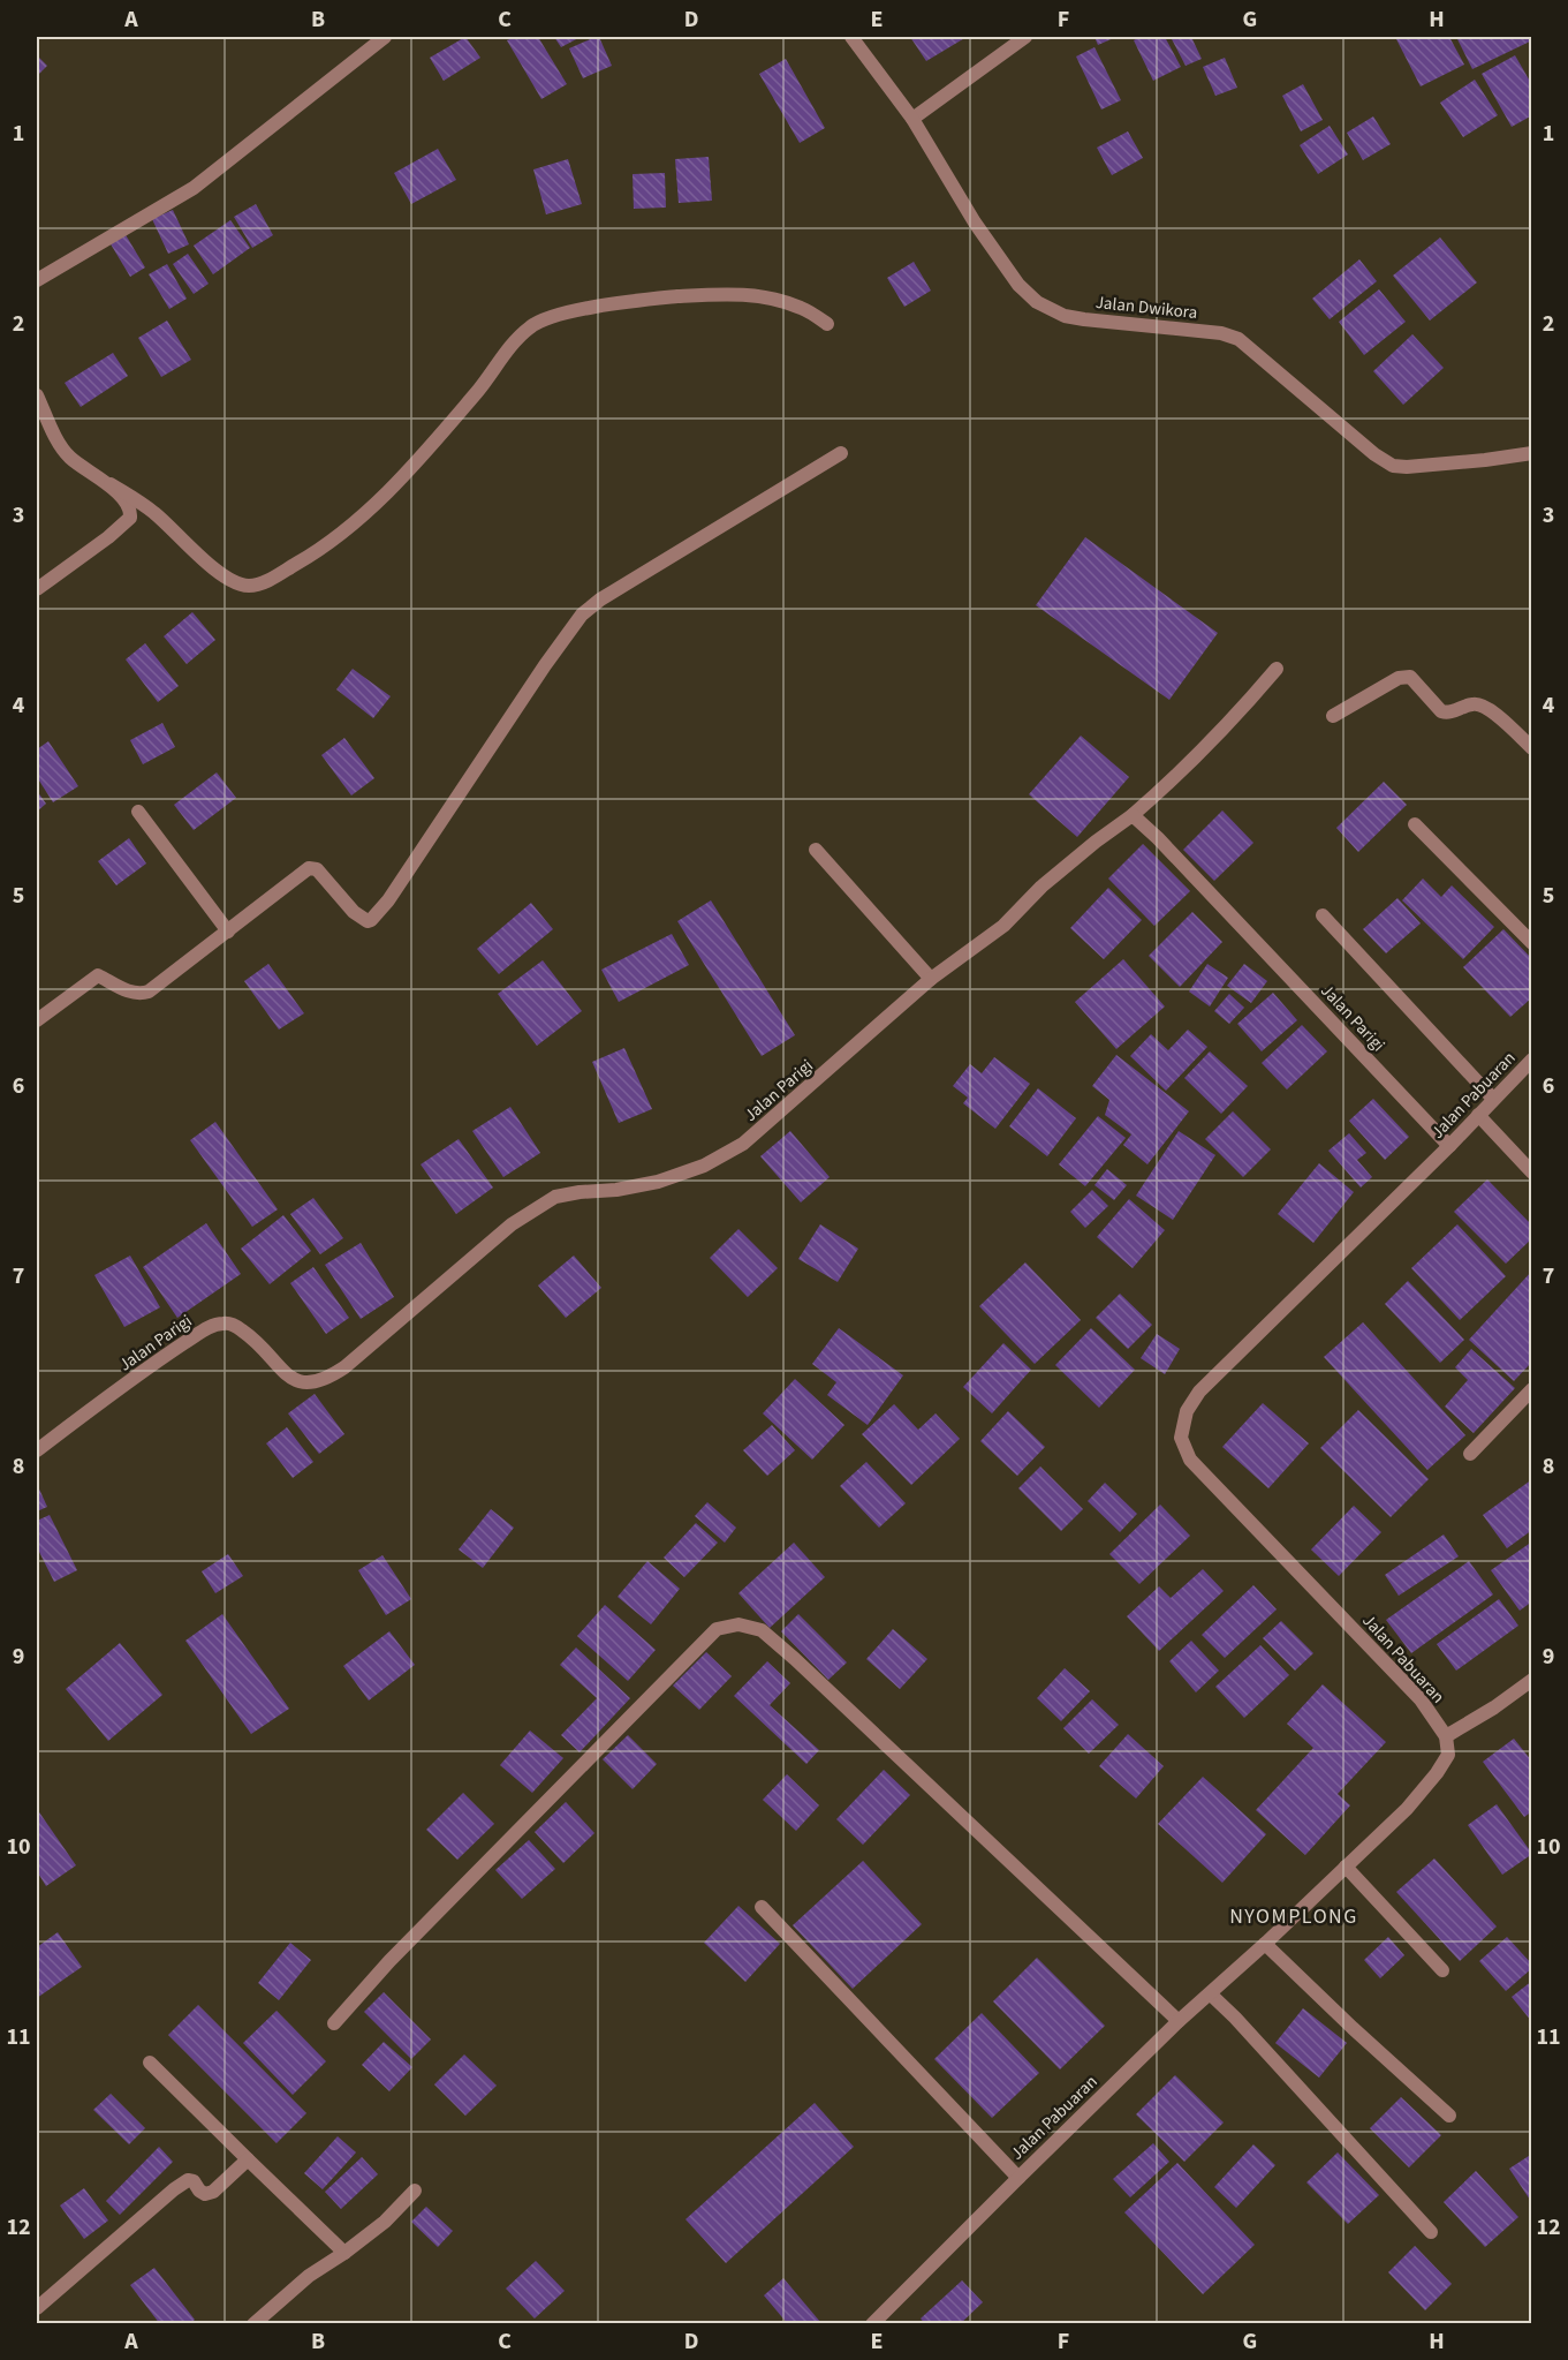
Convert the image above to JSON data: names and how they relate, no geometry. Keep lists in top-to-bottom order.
{
  "streets": {
    "street": ["Jalan Dwikora", "Jalan Parigi", "Jalan Pabuaran"]
  },
  "crossings": [
    ["Jalan Parigi", "Jalan Pabuaran"]
  ],
  "districts": ["NYOMPLONG"],
  "grid": {
    "columns": [
      "A",
      "B",
      "C",
      "D",
      "E",
      "F",
      "G",
      "H"
    ],
    "rows": [
      "1",
      "2",
      "3",
      "4",
      "5",
      "6",
      "7",
      "8",
      "9",
      "10",
      "11",
      "12"
    ]
  }
}
